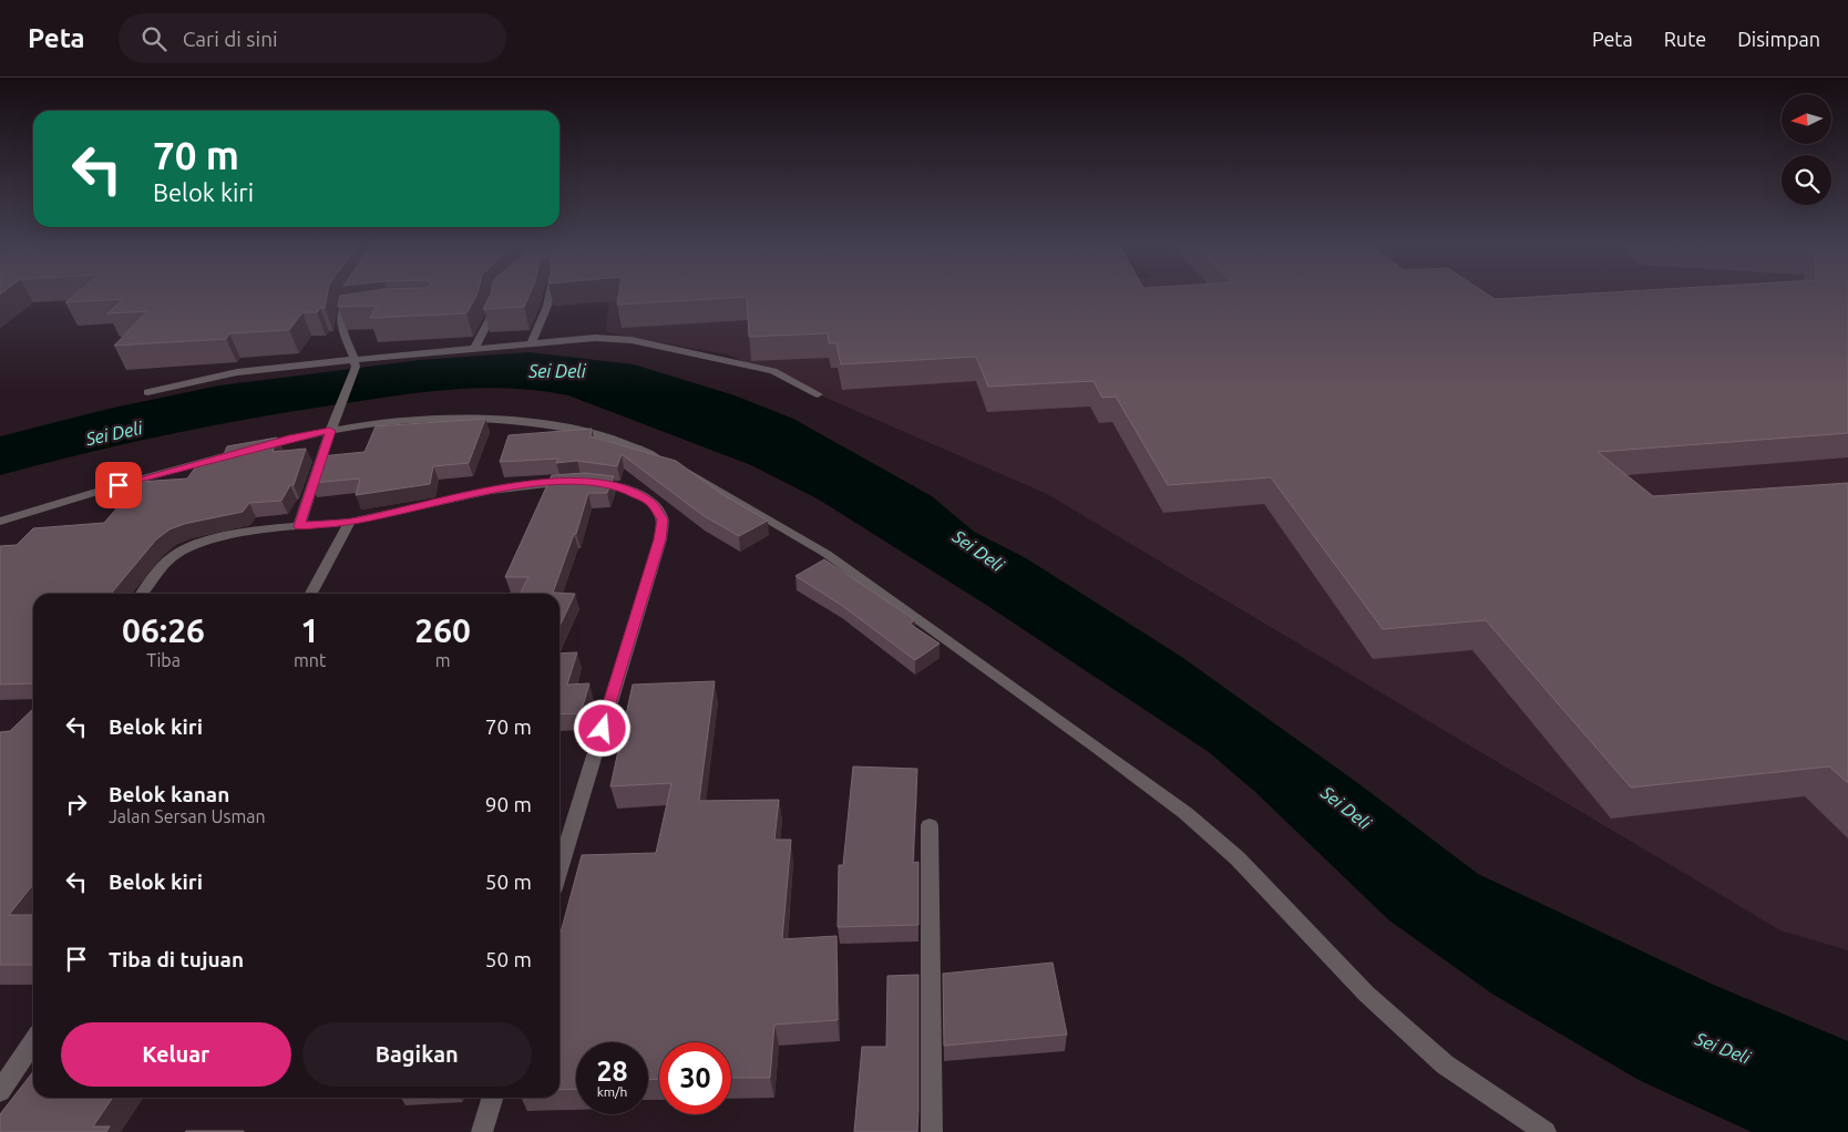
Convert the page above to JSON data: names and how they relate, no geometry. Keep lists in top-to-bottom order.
{
  "water": ["Sei Deli"],
  "north": "left",
  "page": {
    "header": "Peta",
    "search": "Cari di sini",
    "nav": ["Peta", "Rute", "Disimpan"],
    "turn": ["70 m", "Belok kiri"],
    "eta": [
      "06:26",
      "Tiba",
      "1",
      "mnt",
      "260",
      "m"
    ],
    "list": [
      {
        "name": "Belok kiri",
        "value": "70 m"
      },
      {
        "name": "Belok kanan",
        "note": "Jalan Sersan Usman",
        "value": "90 m"
      },
      {
        "name": "Belok kiri",
        "value": "50 m"
      },
      {
        "name": "Tiba di tujuan",
        "value": "50 m"
      }
    ],
    "buttons": ["Keluar", "Bagikan"],
    "speed": "28 km/h",
    "limit": "30"
  }
}
